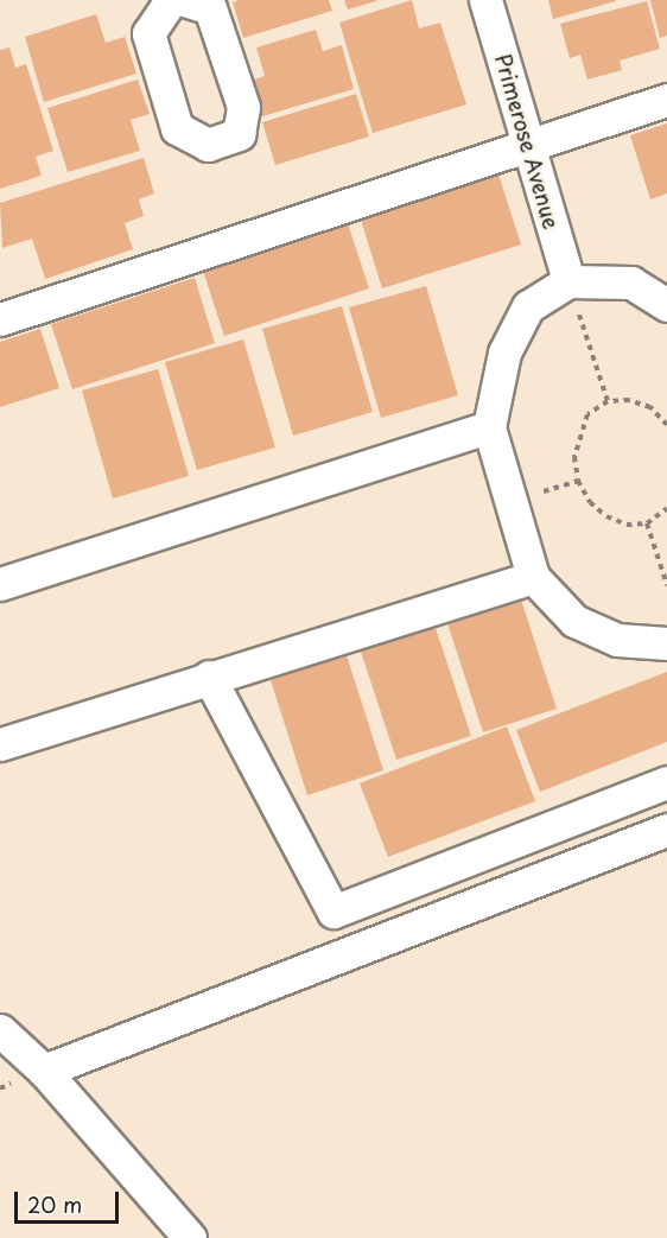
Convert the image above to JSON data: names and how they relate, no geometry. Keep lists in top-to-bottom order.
{
  "streets": {
    "street": ["Primerose Avenue"]
  },
  "scale_bar": "20 m"
}
